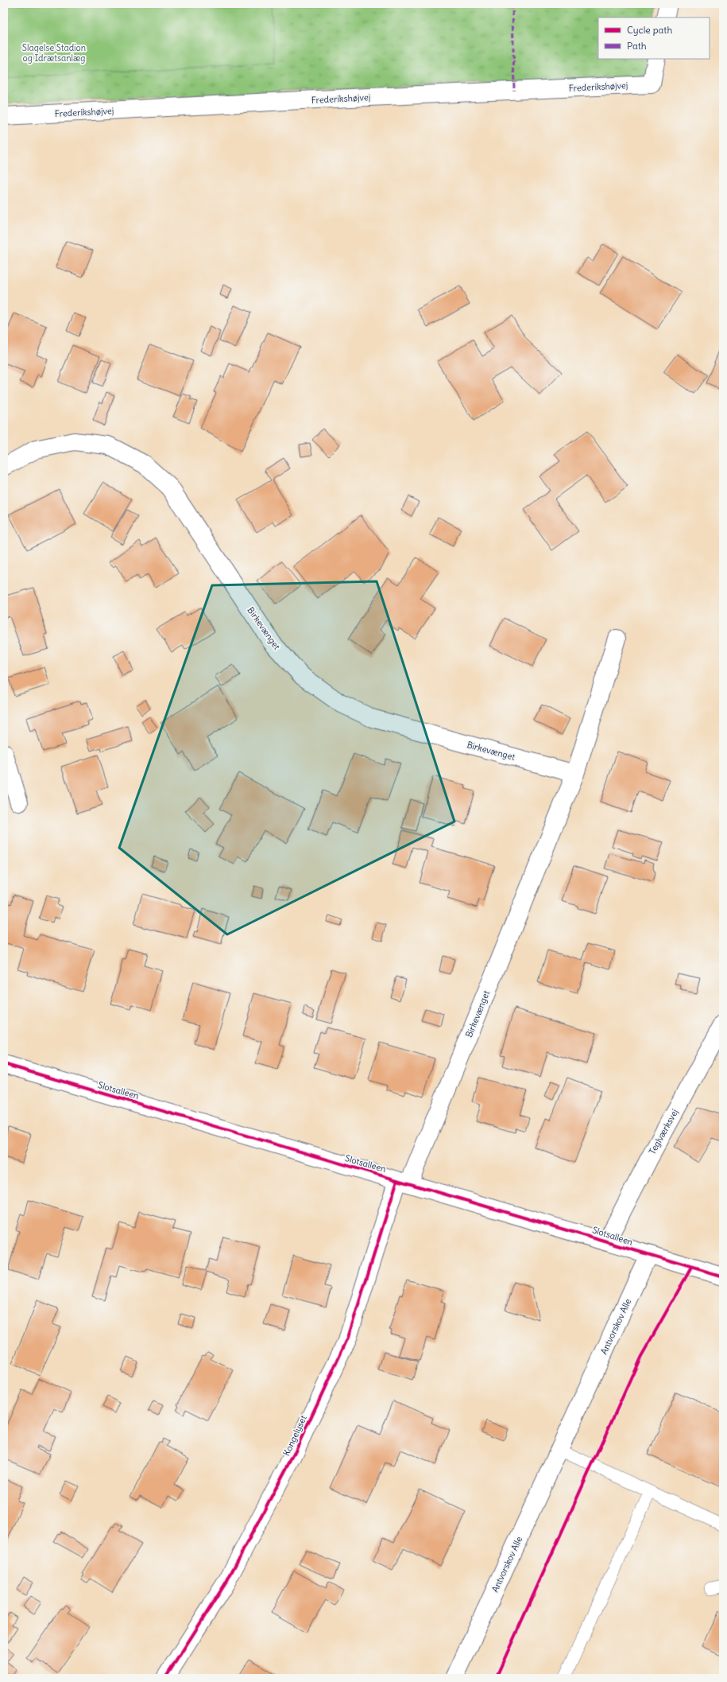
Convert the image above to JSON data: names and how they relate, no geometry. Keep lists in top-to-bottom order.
{
  "streets": {
    "street": [
      "Frederikshøjvej",
      "Birkevænget",
      "Slotsalleen",
      "Teglværksvej",
      "Antvorskov Alle",
      "Kongelyset"
    ]
  },
  "crossings": [
    ["Birkevænget", "Slotsalleen"],
    ["Birkevænget", "Kongelyset"],
    ["Slotsalleen", "Teglværksvej"],
    ["Slotsalleen", "Antvorskov Alle"],
    ["Slotsalleen", "Kongelyset"]
  ],
  "parks": ["Slagelse Stadion og Idrætsanlæg"],
  "legend": ["Cycle path", "Path"]
}
